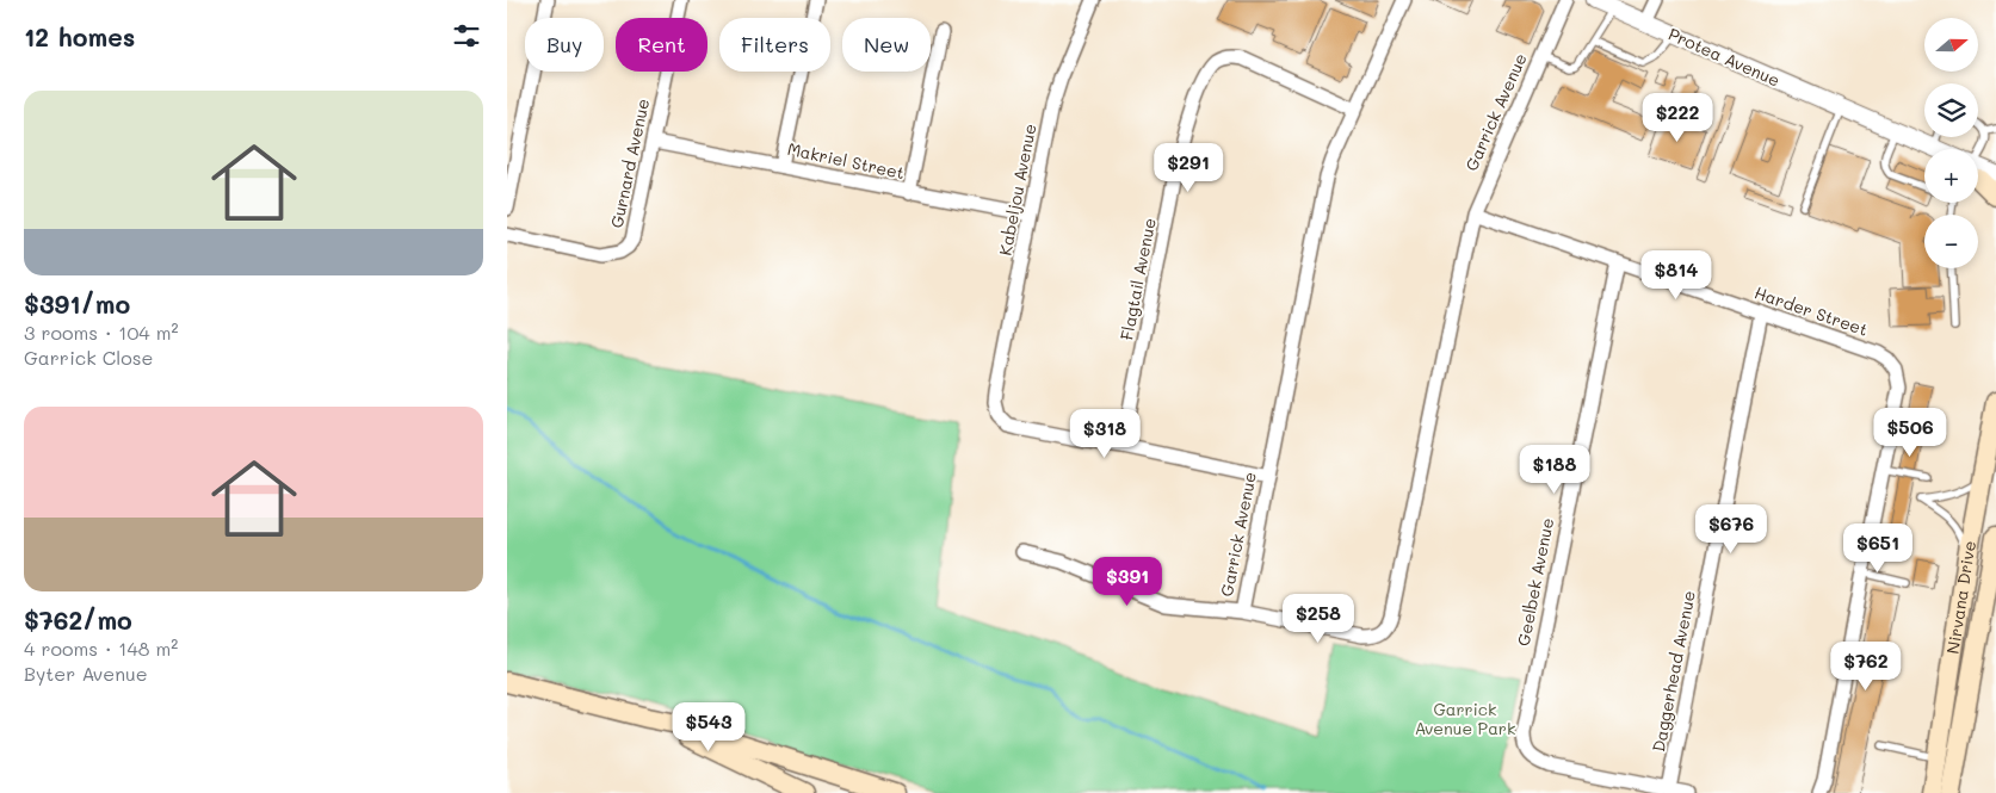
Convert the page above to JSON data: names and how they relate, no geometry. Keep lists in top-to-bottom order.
{
  "streets": {
    "main road": ["Nirvana Drive"],
    "street": [
      "Protea Avenue",
      "Garrick Avenue",
      "Makriel Street",
      "Gurnard Avenue",
      "Kabeljou Avenue",
      "Flagtail Avenue",
      "Harder Street",
      "Geelbek Avenue",
      "Daggerhead Avenue"
    ]
  },
  "crossings": [
    ["Garrick Avenue", "Flagtail Avenue"],
    ["Garrick Avenue", "Harder Street"],
    ["Makriel Street", "Gurnard Avenue"],
    ["Makriel Street", "Kabeljou Avenue"],
    ["Kabeljou Avenue", "Flagtail Avenue"],
    ["Harder Street", "Geelbek Avenue"],
    ["Harder Street", "Daggerhead Avenue"],
    ["Geelbek Avenue", "Daggerhead Avenue"]
  ],
  "parks": ["Garrick Avenue Park"],
  "north": "right",
  "page": {
    "heading": "12 homes",
    "map_buttons": ["+", "−"],
    "chip": [
      "Buy",
      "Rent",
      "Filters",
      "New"
    ],
    "list": [
      {
        "name": "$391/mo",
        "note": "3 rooms · 104 m² · Garrick Close"
      },
      {
        "name": "$762/mo",
        "note": "4 rooms · 148 m² · Byter Avenue"
      }
    ],
    "price": [
      "$222",
      "$291",
      "$814",
      "$506",
      "$318",
      "$188",
      "$676",
      "$651",
      "$391",
      "$258",
      "$762",
      "$543"
    ]
  }
}
